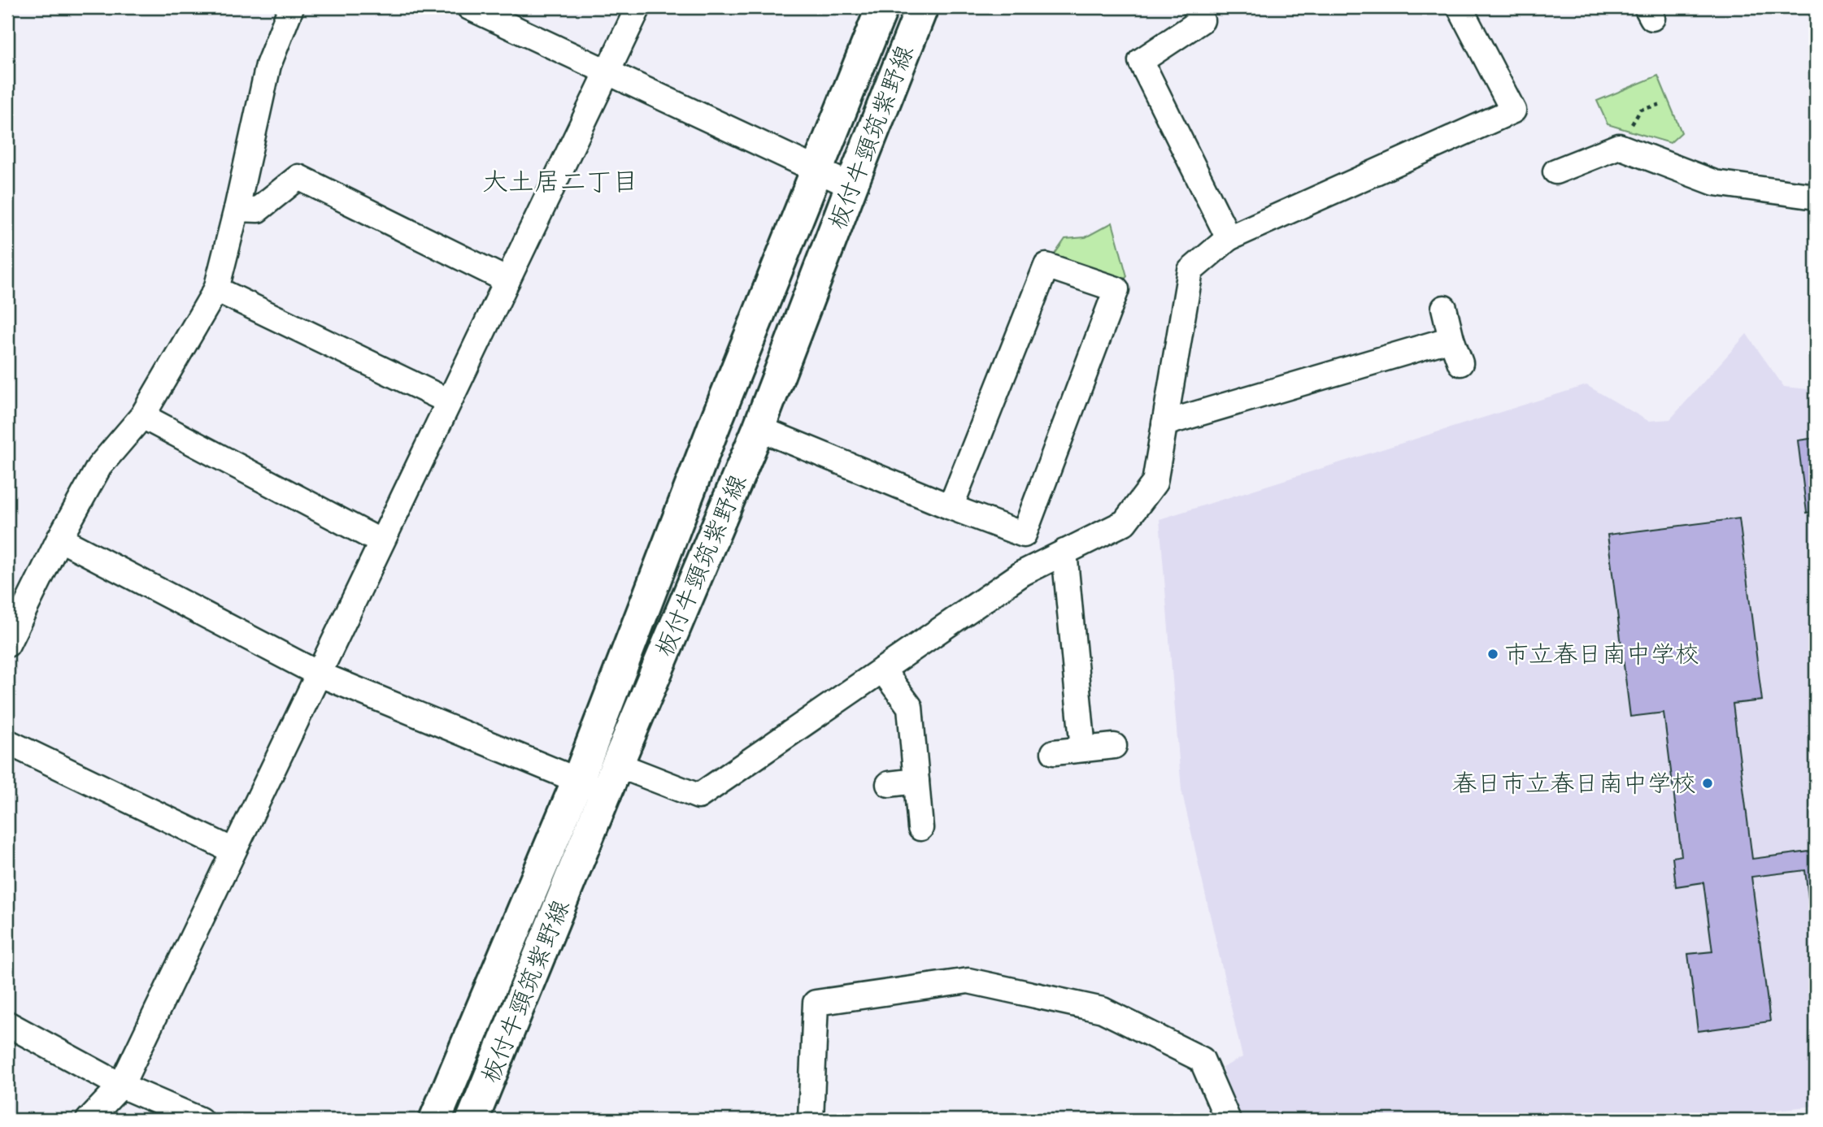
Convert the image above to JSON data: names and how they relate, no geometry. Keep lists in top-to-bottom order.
{
  "streets": {
    "main road": ["板付牛頸筑紫野線"]
  },
  "districts": ["大土居二丁目"],
  "places": ["市立春日南中学校", "春日市立春日南中学校"]
}
